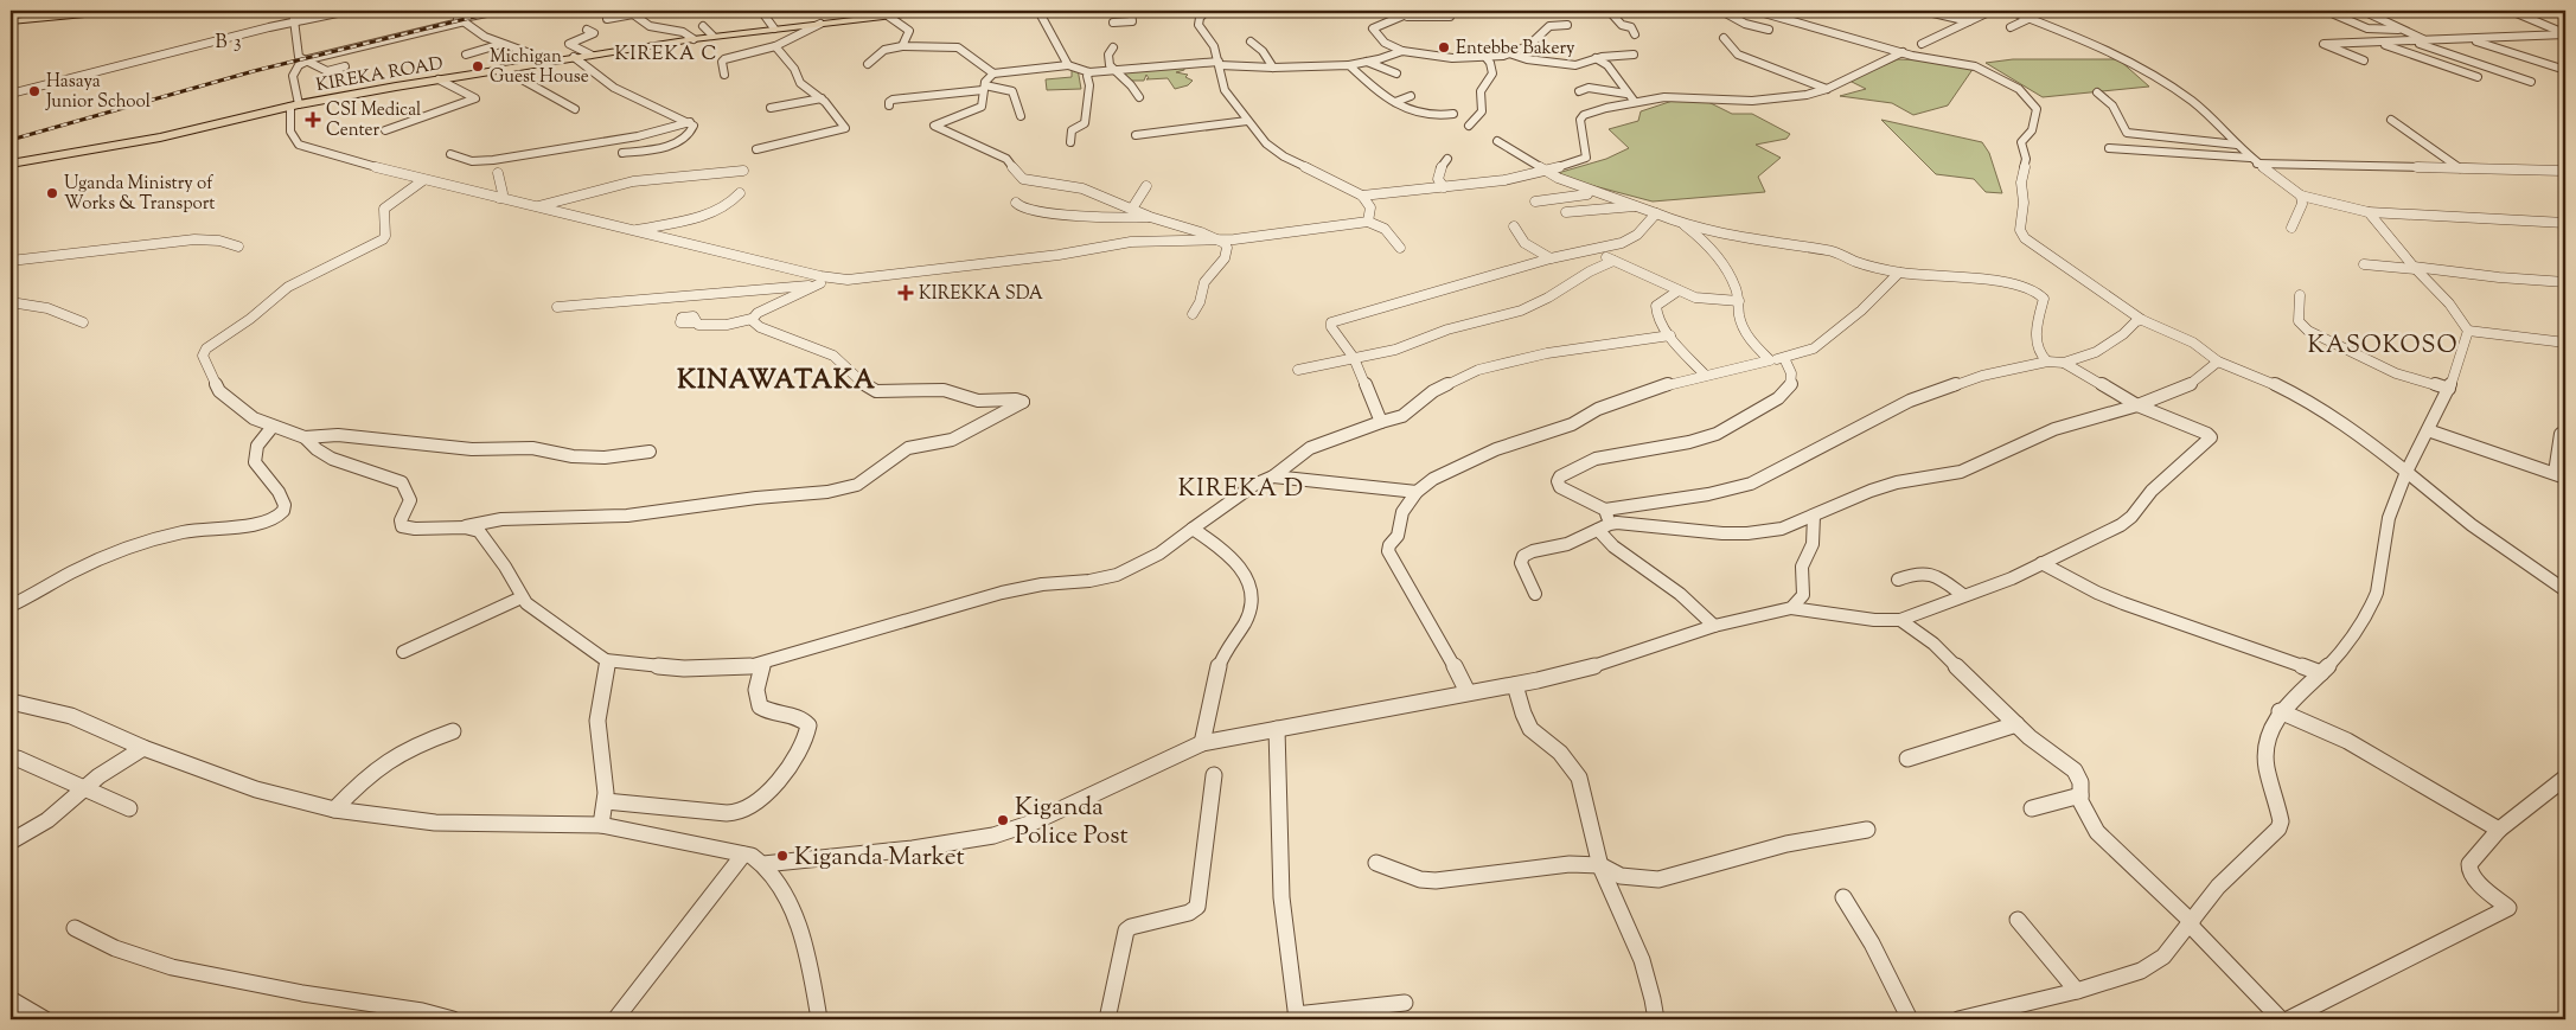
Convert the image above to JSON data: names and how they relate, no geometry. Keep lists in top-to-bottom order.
{
  "streets": {
    "main road": ["KIREKA ROAD"]
  },
  "districts": [
    "B 3",
    "KIREKA C",
    "KASOKOSO",
    "KINAWATAKA",
    "KIREKA D"
  ],
  "places": {
    "other": [
      "Entebbe Bakery",
      "Michigan Guest House",
      "Hasaya Junior School",
      "Uganda Ministry of Works & Transport",
      "Kiganda Police Post",
      "Kiganda Market"
    ],
    "health": ["CSI Medical Center", "KIREKKA SDA"]
  }
}
